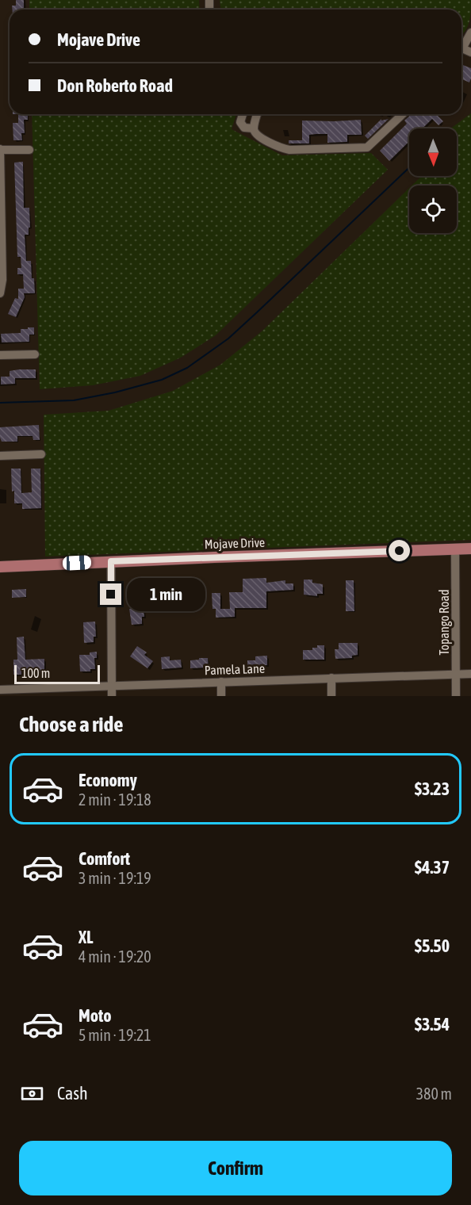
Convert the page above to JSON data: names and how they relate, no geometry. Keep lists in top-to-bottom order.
{
  "streets": {
    "main road": ["Mojave Drive"],
    "street": ["Topango Road", "Pamela Lane"]
  },
  "crossings": [
    ["Mojave Drive", "Topango Road"],
    ["Topango Road", "Pamela Lane"]
  ],
  "scale_bar": "100 m",
  "north": "bottom",
  "page": {
    "banner": ["Mojave Drive", "Don Roberto Road"],
    "bubble": "1 min",
    "scale": "100 m",
    "heading": "Choose a ride",
    "list": [
      {
        "name": "Economy",
        "note": "2 min · 19:18",
        "value": "$3.23"
      },
      {
        "name": "Comfort",
        "note": "3 min · 19:19",
        "value": "$4.37"
      },
      {
        "name": "XL",
        "note": "4 min · 19:20",
        "value": "$5.50"
      },
      {
        "name": "Moto",
        "note": "5 min · 19:21",
        "value": "$3.54"
      }
    ],
    "pay": ["Cash", "380 m"],
    "buttons": "Confirm"
  }
}
